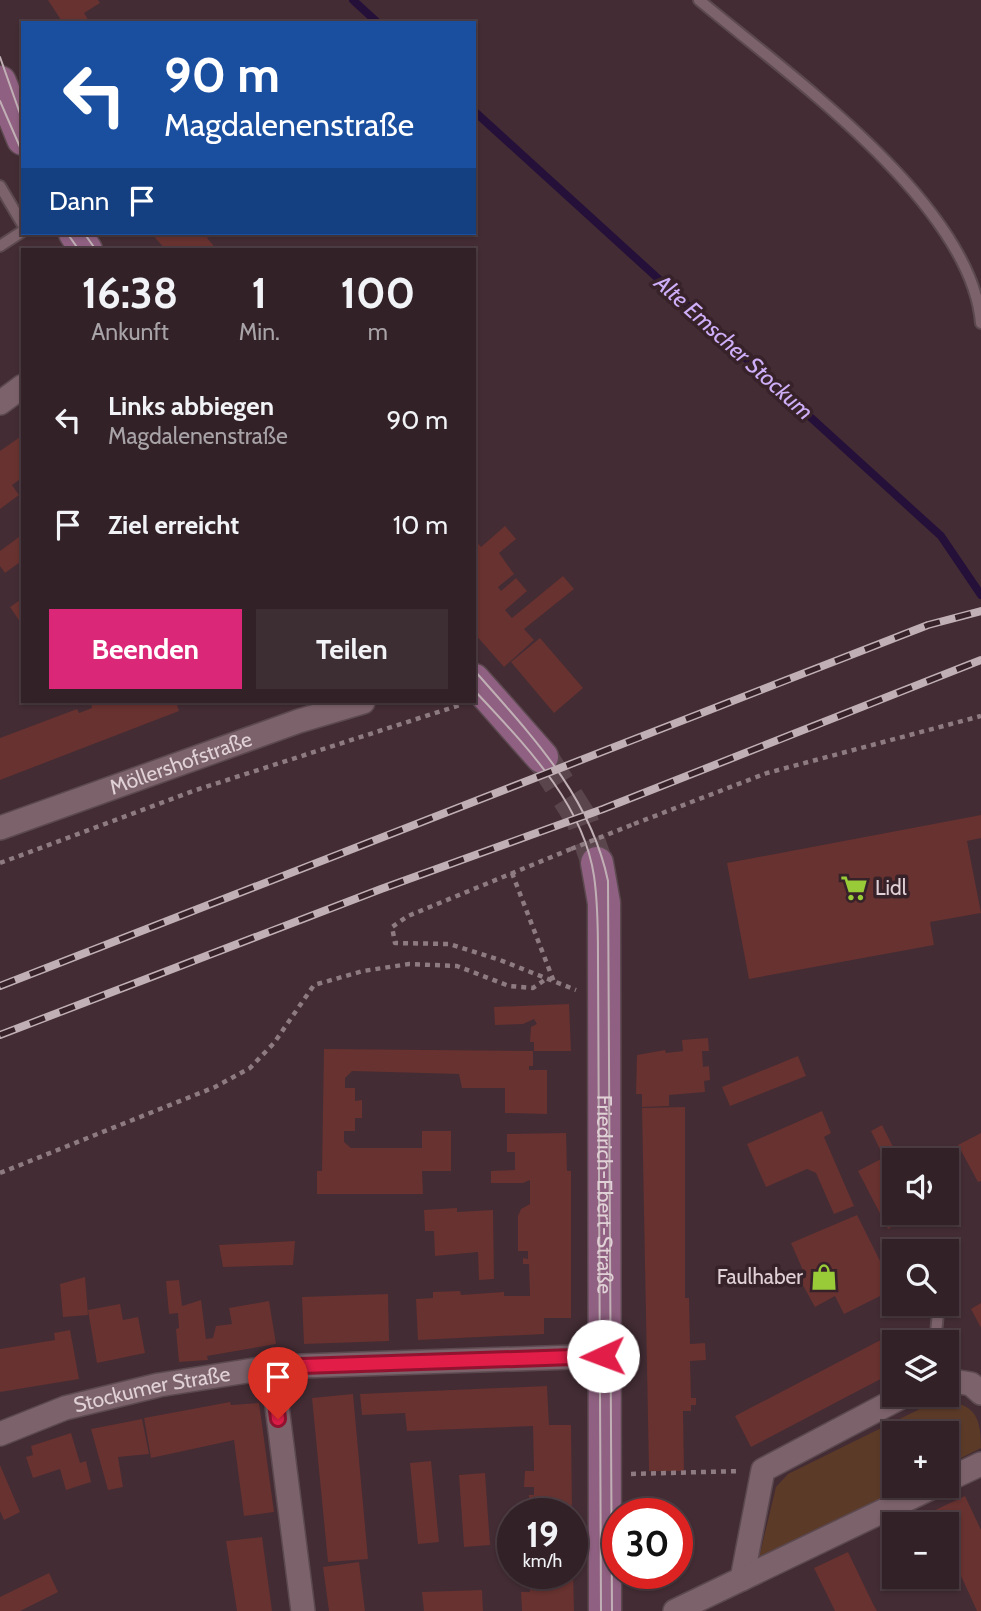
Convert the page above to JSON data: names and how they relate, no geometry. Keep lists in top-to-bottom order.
{
  "streets": {
    "main road": ["Friedrich-Ebert-Straße"],
    "street": ["Möllershofstraße", "Stockumer Straße"]
  },
  "crossings": [
    ["Friedrich-Ebert-Straße", "Stockumer Straße"]
  ],
  "water": ["Alte Emscher Stockum"],
  "places": {
    "supermarket": ["Lidl"],
    "shop": ["Faulhaber"]
  },
  "page": {
    "turn": ["90 m", "Magdalenenstraße"],
    "then": "Dann",
    "eta": [
      "16:38",
      "Ankunft",
      "1",
      "Min.",
      "100",
      "m"
    ],
    "list": [
      {
        "name": "Links abbiegen",
        "note": "Magdalenenstraße",
        "value": "90 m"
      },
      {
        "name": "Ziel erreicht",
        "value": "10 m"
      }
    ],
    "buttons": ["Beenden", "Teilen"],
    "map_buttons": ["+", "−"],
    "speed": "19 km/h",
    "limit": "30"
  }
}
